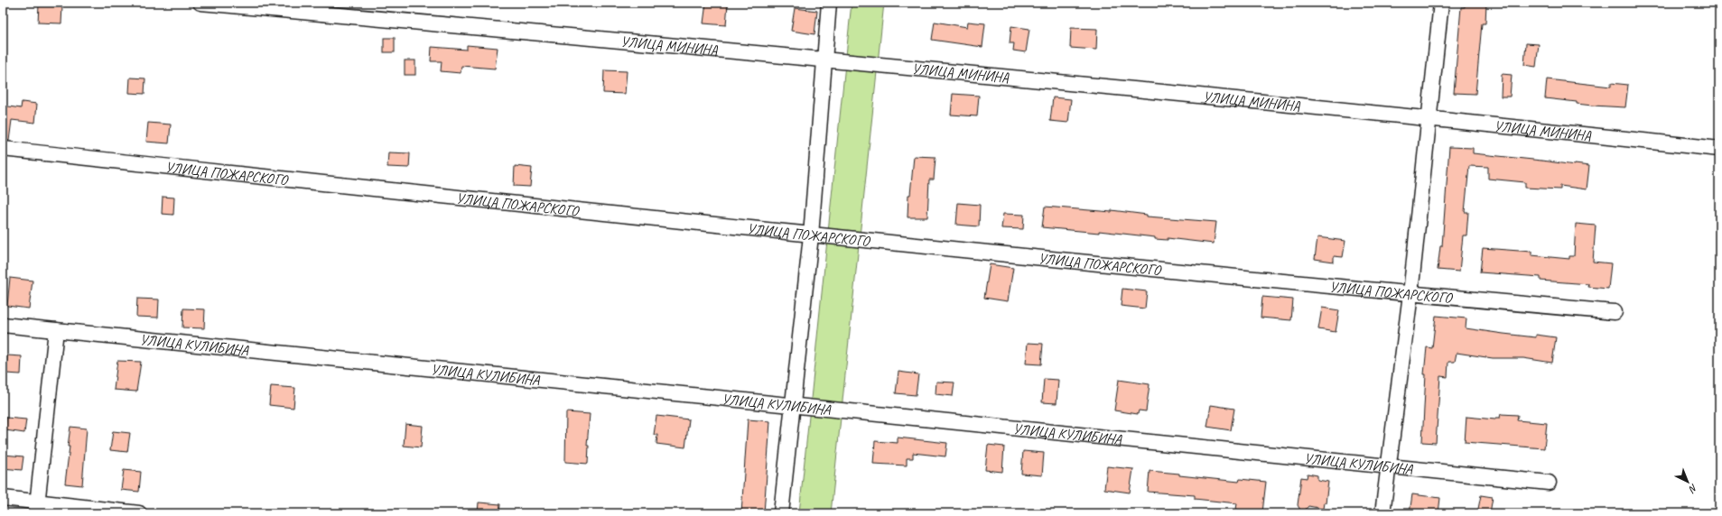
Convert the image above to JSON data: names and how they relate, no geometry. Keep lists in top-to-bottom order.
{
  "streets": {
    "street": ["УЛИЦА МИНИНА", "УЛИЦА ПОЖАРСКОГО", "УЛИЦА КУЛИБИНА"]
  },
  "north": "bottom right"
}
